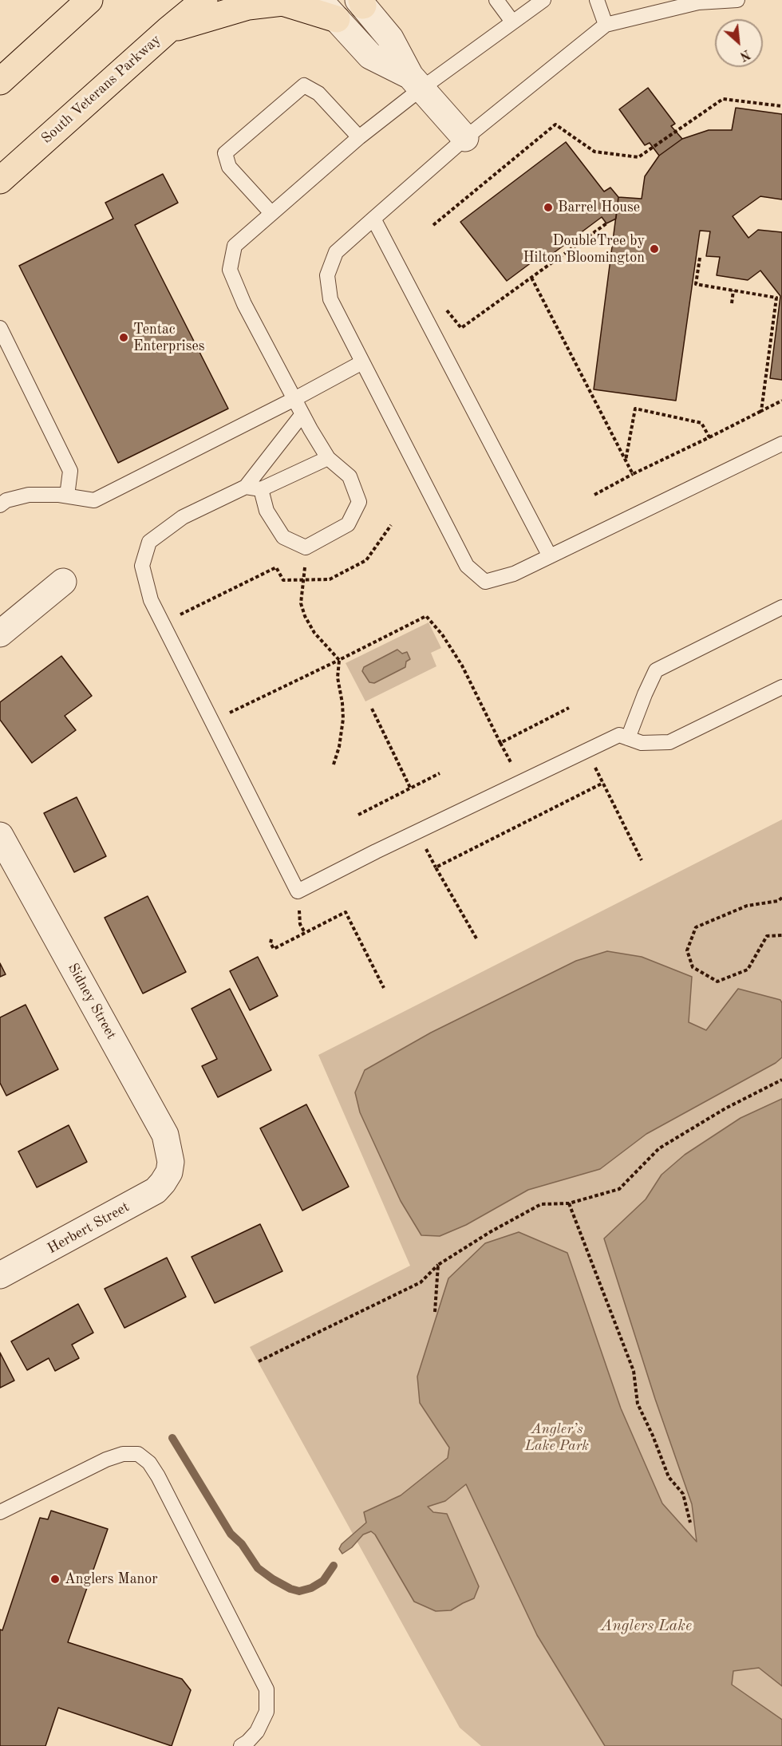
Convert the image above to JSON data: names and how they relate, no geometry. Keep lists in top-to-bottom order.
{
  "streets": {
    "highway": ["South Veterans Parkway"],
    "street": ["Sidney Street", "Herbert Street"]
  },
  "crossings": [
    ["Sidney Street", "Herbert Street"]
  ],
  "water": ["Anglers Lake"],
  "parks": ["Angler’s Lake Park"],
  "places": [
    "Barrel House",
    "DoubleTree by Hilton Bloomington",
    "Tentac Enterprises",
    "Anglers Manor"
  ],
  "north": "bottom right"
}
